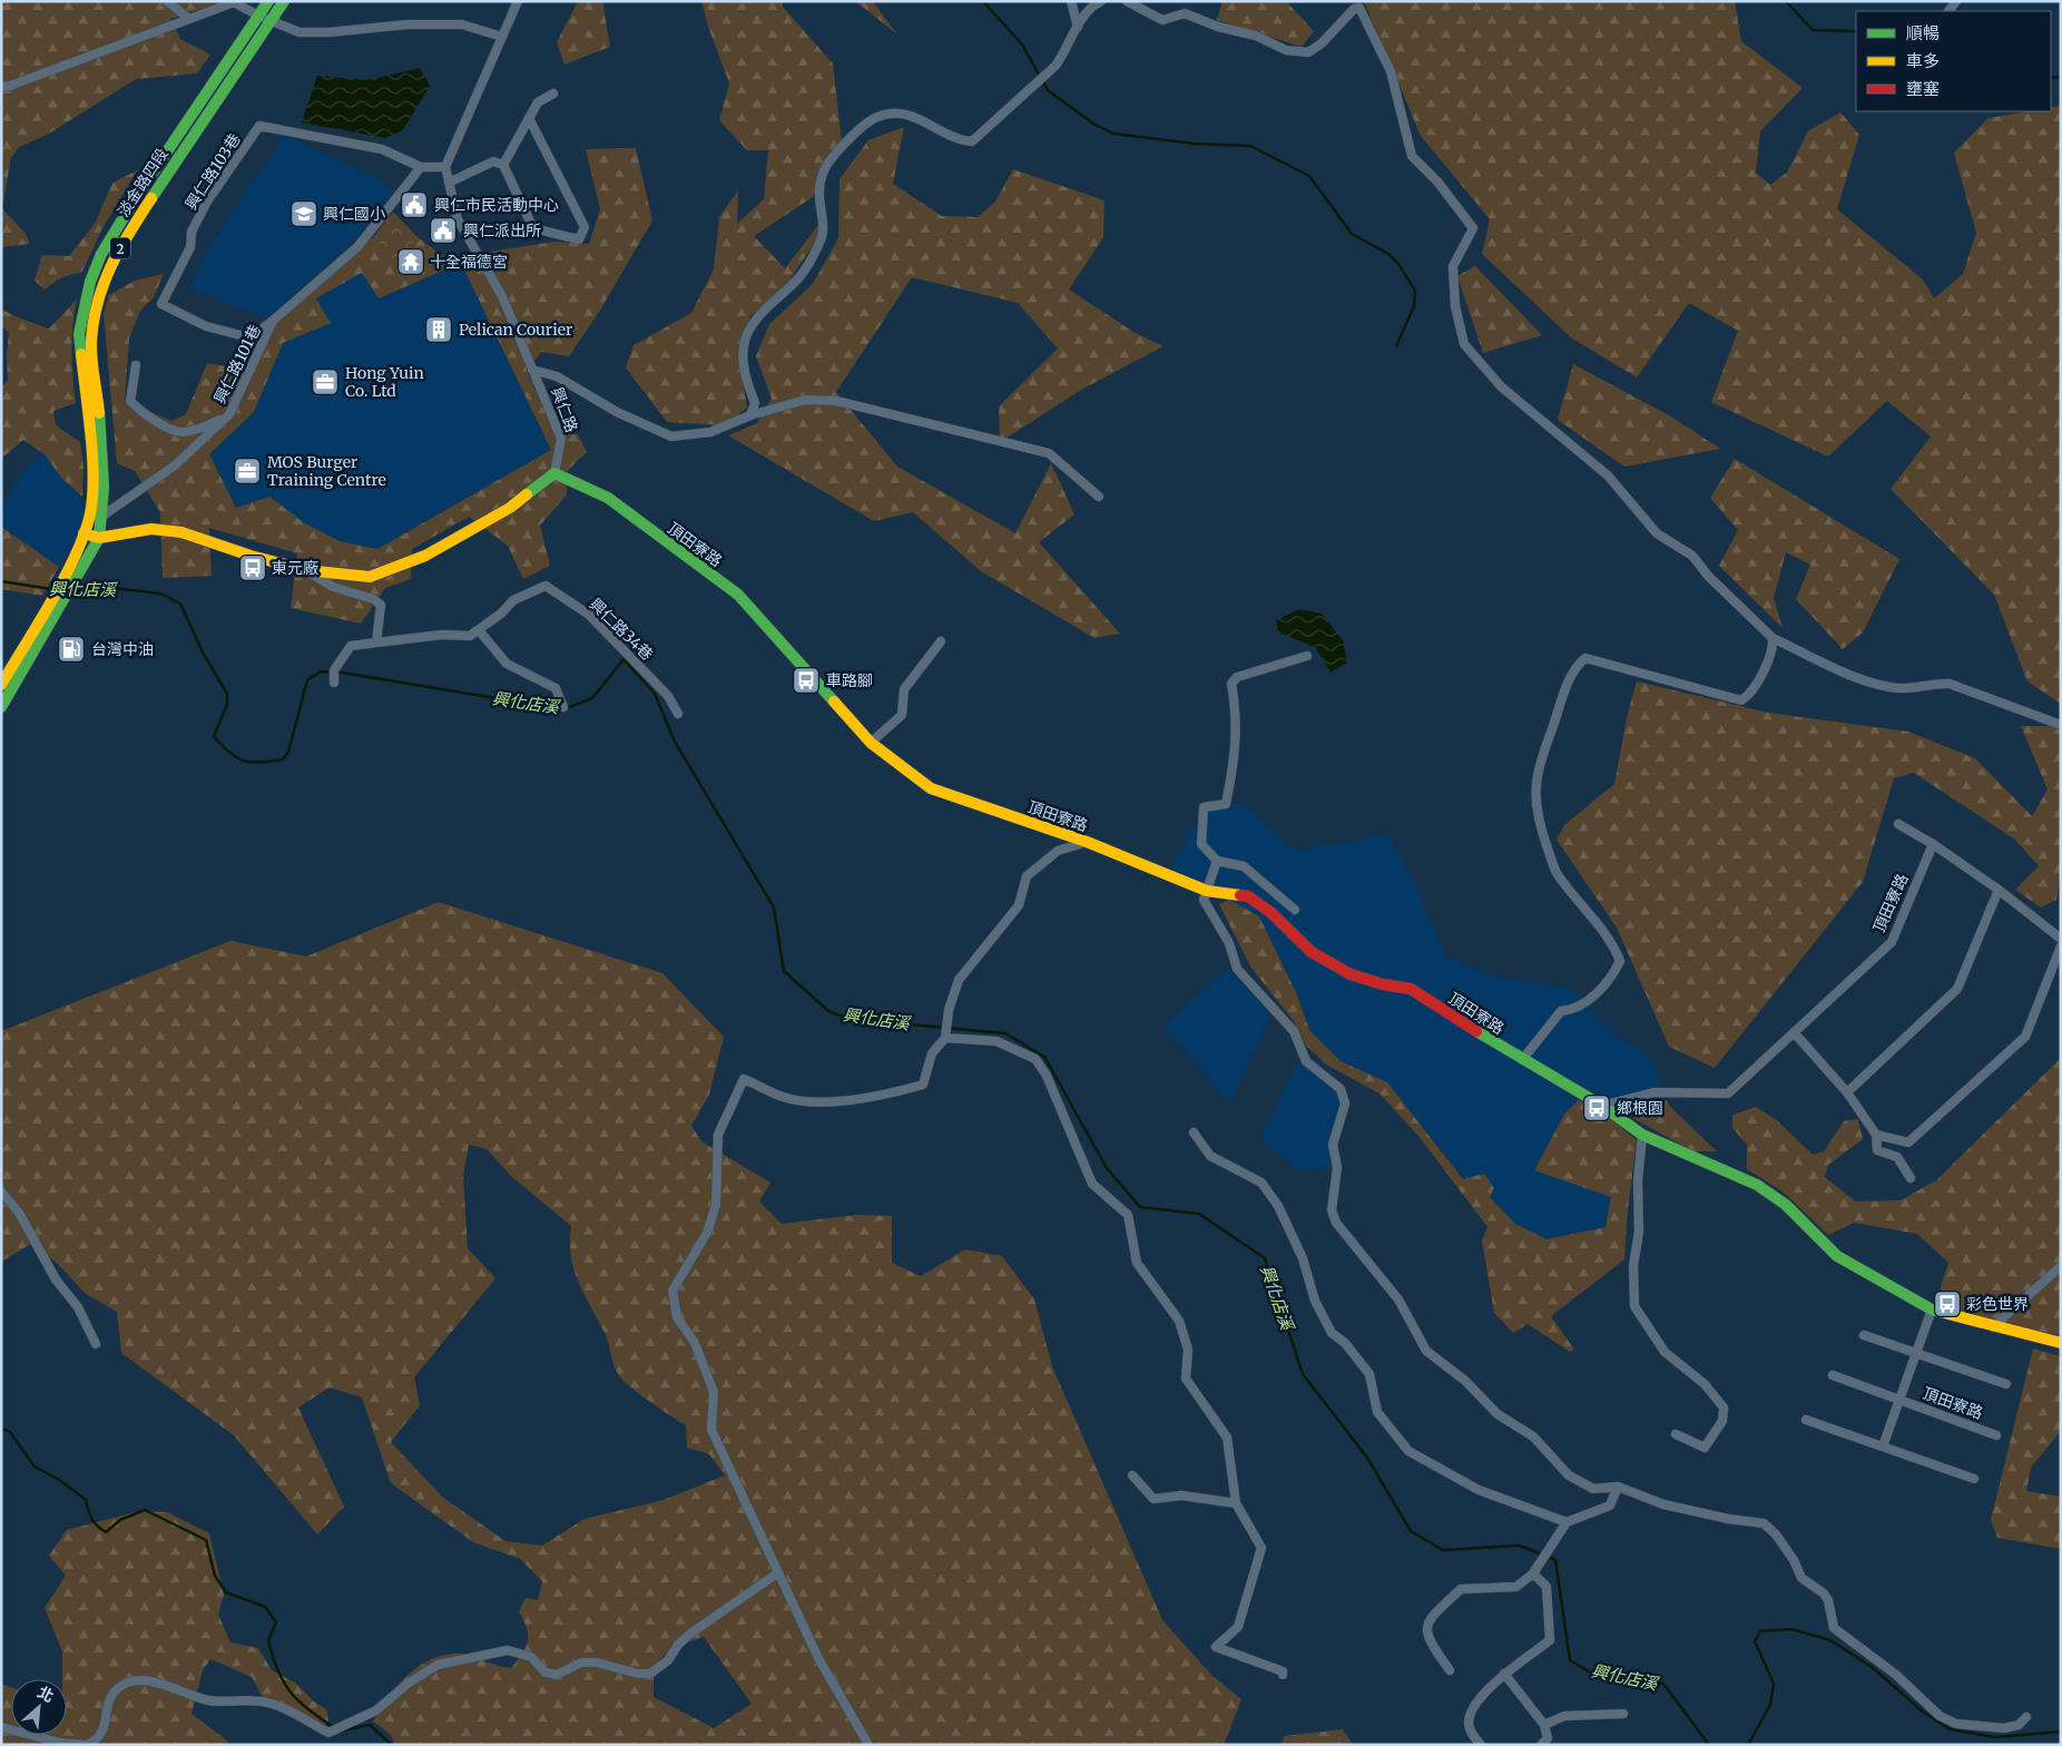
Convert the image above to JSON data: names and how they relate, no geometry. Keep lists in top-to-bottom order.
{
  "streets": {
    "street": [
      "興仁路103巷",
      "淡金路四段",
      "2",
      "興仁路101巷",
      "興仁路",
      "頂田寮路",
      "興仁路34巷"
    ]
  },
  "crossings": [
    ["興仁路103巷", "興仁路101巷"],
    ["淡金路四段", "2"],
    ["淡金路四段", "興仁路101巷"],
    ["興仁路", "頂田寮路"]
  ],
  "water": ["興化店溪"],
  "places": {
    "public building": ["興仁市民活動中心", "興仁派出所"],
    "school or university": ["興仁國小"],
    "temple": ["十全福德宮"],
    "building": ["Pelican Courier"],
    "office": ["Hong Yuin Co. Ltd", "MOS Burger Training Centre"],
    "bus stop": [
      "東元廠",
      "車路腳",
      "鄉根園",
      "彩色世界"
    ],
    "fuel station": ["台灣中油"]
  },
  "legend": ["順暢", "車多", "壅塞"],
  "north": "top right"
}
